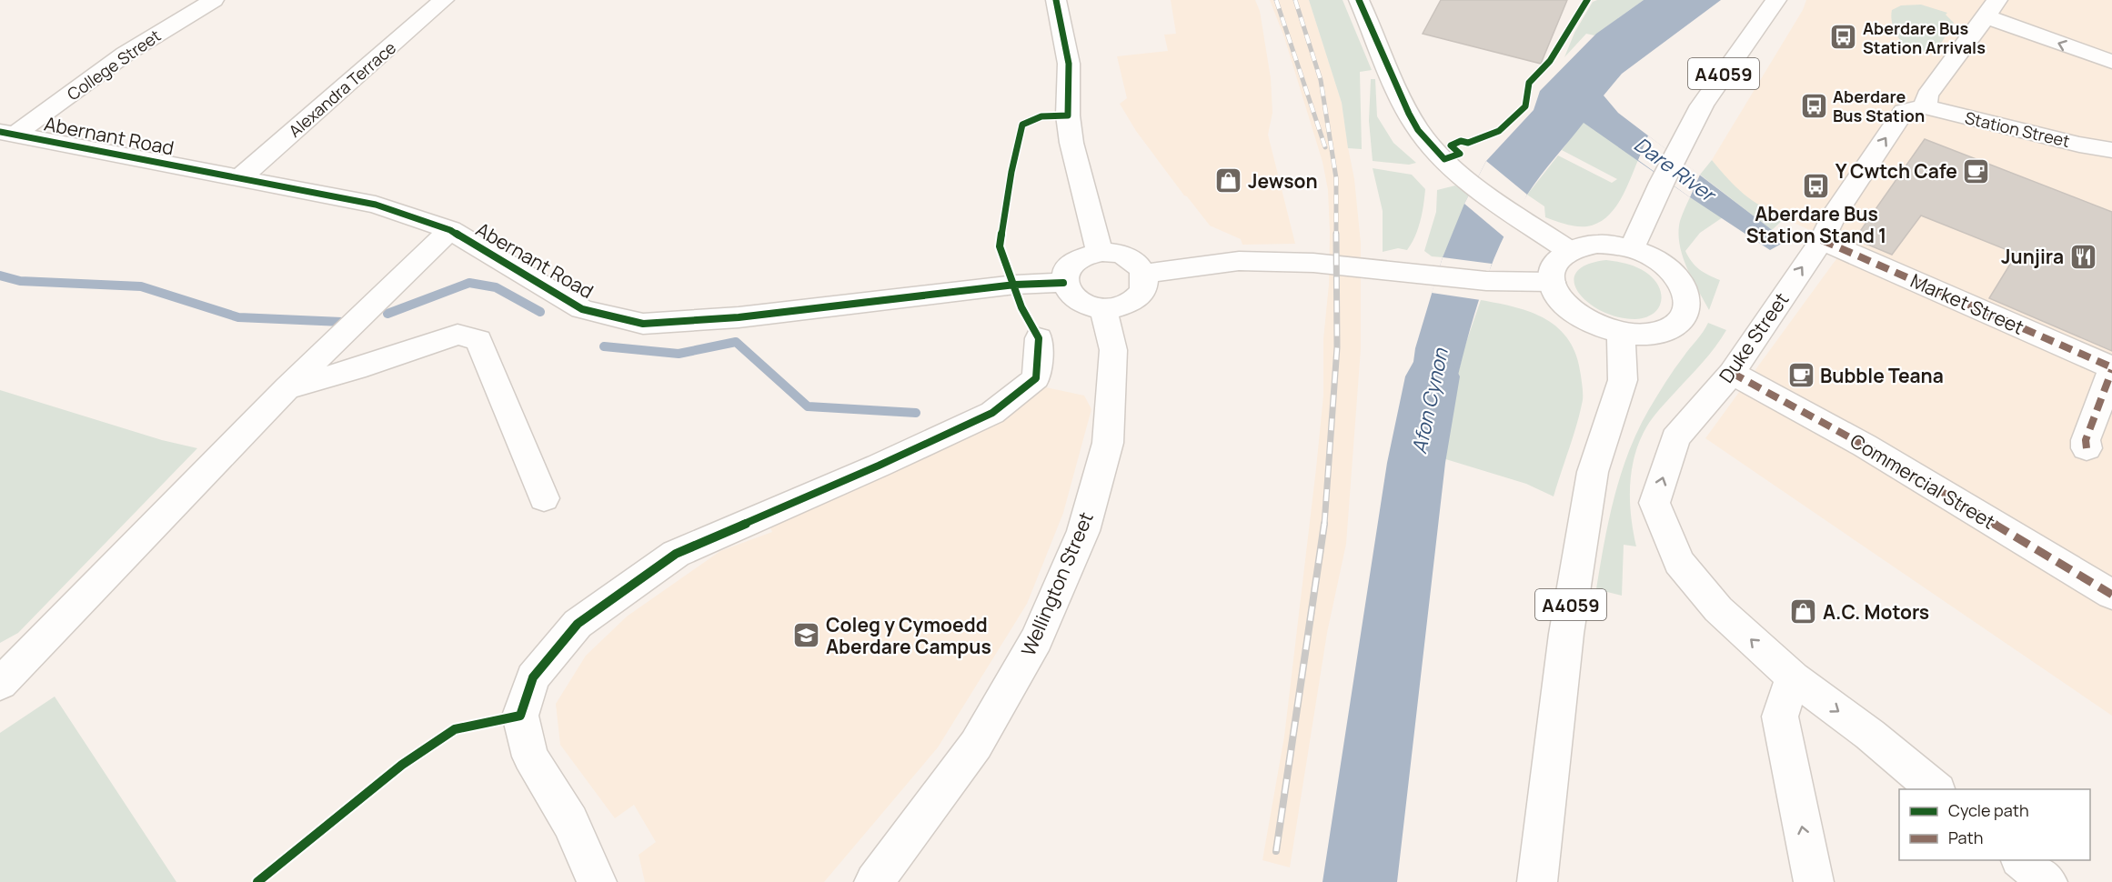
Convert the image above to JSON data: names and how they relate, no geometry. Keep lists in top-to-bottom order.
{
  "streets": {
    "street": [
      "College Street",
      "A4059",
      "Alexandra Terrace",
      "Station Street",
      "Abernant Road",
      "Market Street",
      "Duke Street",
      "Commercial Street",
      "Wellington Street"
    ]
  },
  "crossings": [
    ["College Street", "Abernant Road"],
    ["Alexandra Terrace", "Abernant Road"],
    ["Station Street", "Duke Street"],
    ["Abernant Road", "Wellington Street"],
    ["Market Street", "Duke Street"],
    ["Duke Street", "Commercial Street"]
  ],
  "water": ["Dare River", "Afon Cynon"],
  "places": {
    "bus stop": ["Aberdare Bus Station Arrivals", "Aberdare Bus Station", "Aberdare Bus Station Stand 1"],
    "cafe": ["Y Cwtch Cafe", "Bubble Teana"],
    "shop": ["Jewson", "A.C. Motors"],
    "restaurant": ["Junjira"],
    "school or university": ["Coleg y Cymoedd Aberdare Campus"]
  },
  "legend": ["Cycle path", "Path"]
}
